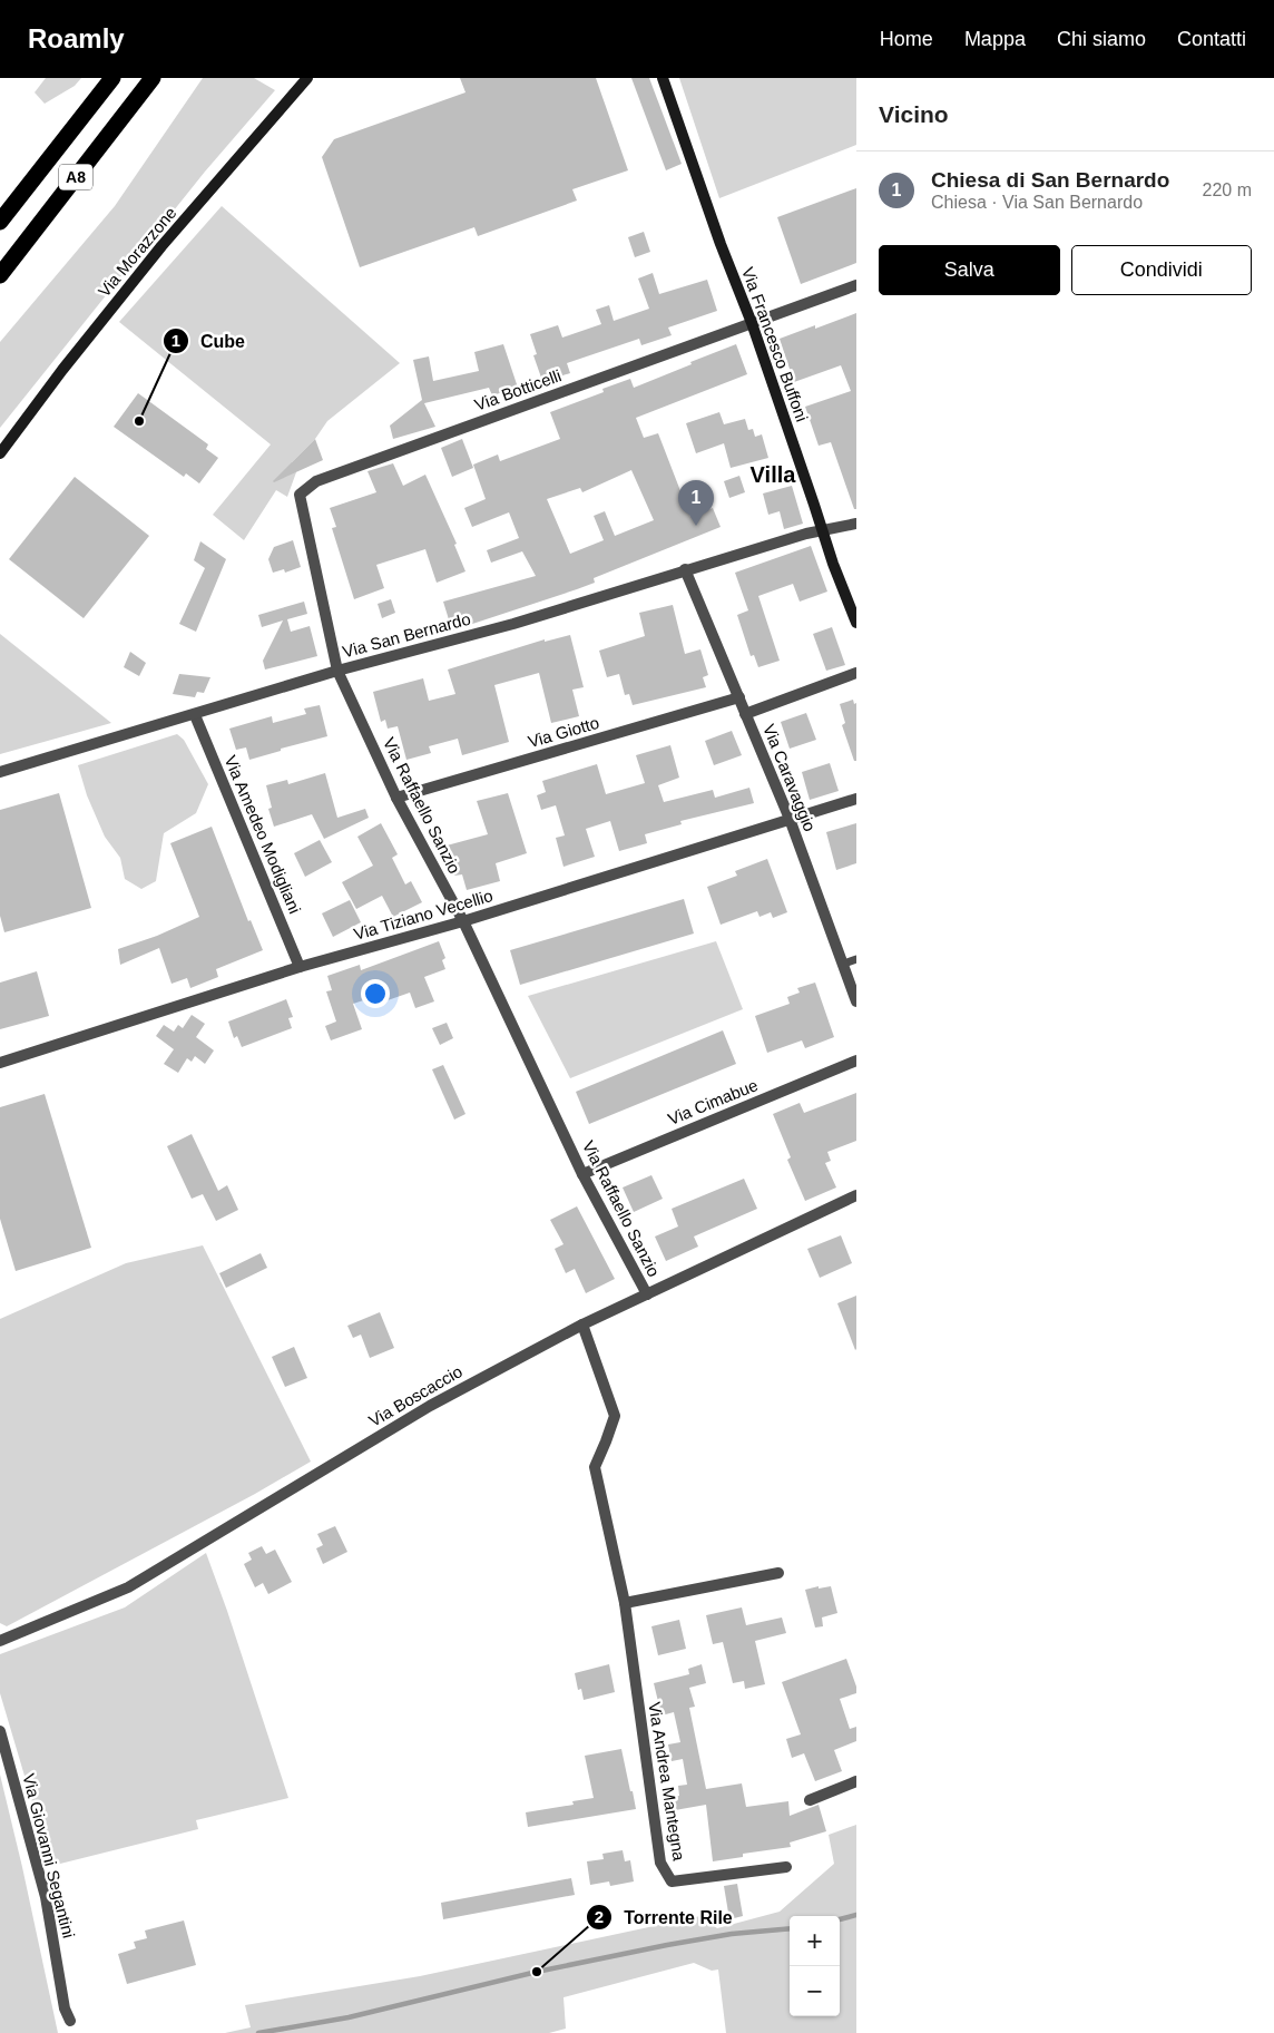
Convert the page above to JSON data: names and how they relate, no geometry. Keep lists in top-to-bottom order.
{
  "streets": {
    "highway": ["A8"],
    "street": [
      "Via Morazzone",
      "Via Francesco Buffoni",
      "Via Botticelli",
      "Via San Bernardo",
      "Via Giotto",
      "Via Caravaggio",
      "Via Raffaello Sanzio",
      "Via Amedeo Modigliani",
      "Via Tiziano Vecellio",
      "Via Cimabue",
      "Via Boscaccio",
      "Via Andrea Mantegna",
      "Via Giovanni Segantini"
    ]
  },
  "crossings": [
    ["Via Francesco Buffoni", "Via Botticelli"],
    ["Via Francesco Buffoni", "Via San Bernardo"],
    ["Via Botticelli", "Via Raffaello Sanzio"],
    ["Via San Bernardo", "Via Caravaggio"],
    ["Via San Bernardo", "Via Raffaello Sanzio"],
    ["Via San Bernardo", "Via Amedeo Modigliani"],
    ["Via Giotto", "Via Caravaggio"],
    ["Via Giotto", "Via Raffaello Sanzio"],
    ["Via Caravaggio", "Via Tiziano Vecellio"],
    ["Via Raffaello Sanzio", "Via Tiziano Vecellio"],
    ["Via Raffaello Sanzio", "Via Cimabue"],
    ["Via Raffaello Sanzio", "Via Boscaccio"],
    ["Via Amedeo Modigliani", "Via Tiziano Vecellio"],
    ["Via Boscaccio", "Via Andrea Mantegna"]
  ],
  "districts": ["Villa"],
  "places": ["Cube", "Torrente Rile"],
  "page": {
    "header": "Roamly",
    "nav": [
      "Home",
      "Mappa",
      "Chi siamo",
      "Contatti"
    ],
    "heading": "Vicino",
    "list": [
      {
        "mark": "1",
        "name": "Chiesa di San Bernardo",
        "note": "Chiesa · Via San Bernardo",
        "value": "220 m"
      }
    ],
    "buttons": ["Salva", "Condividi"],
    "pins": "1",
    "map_buttons": ["+", "−"]
  }
}
